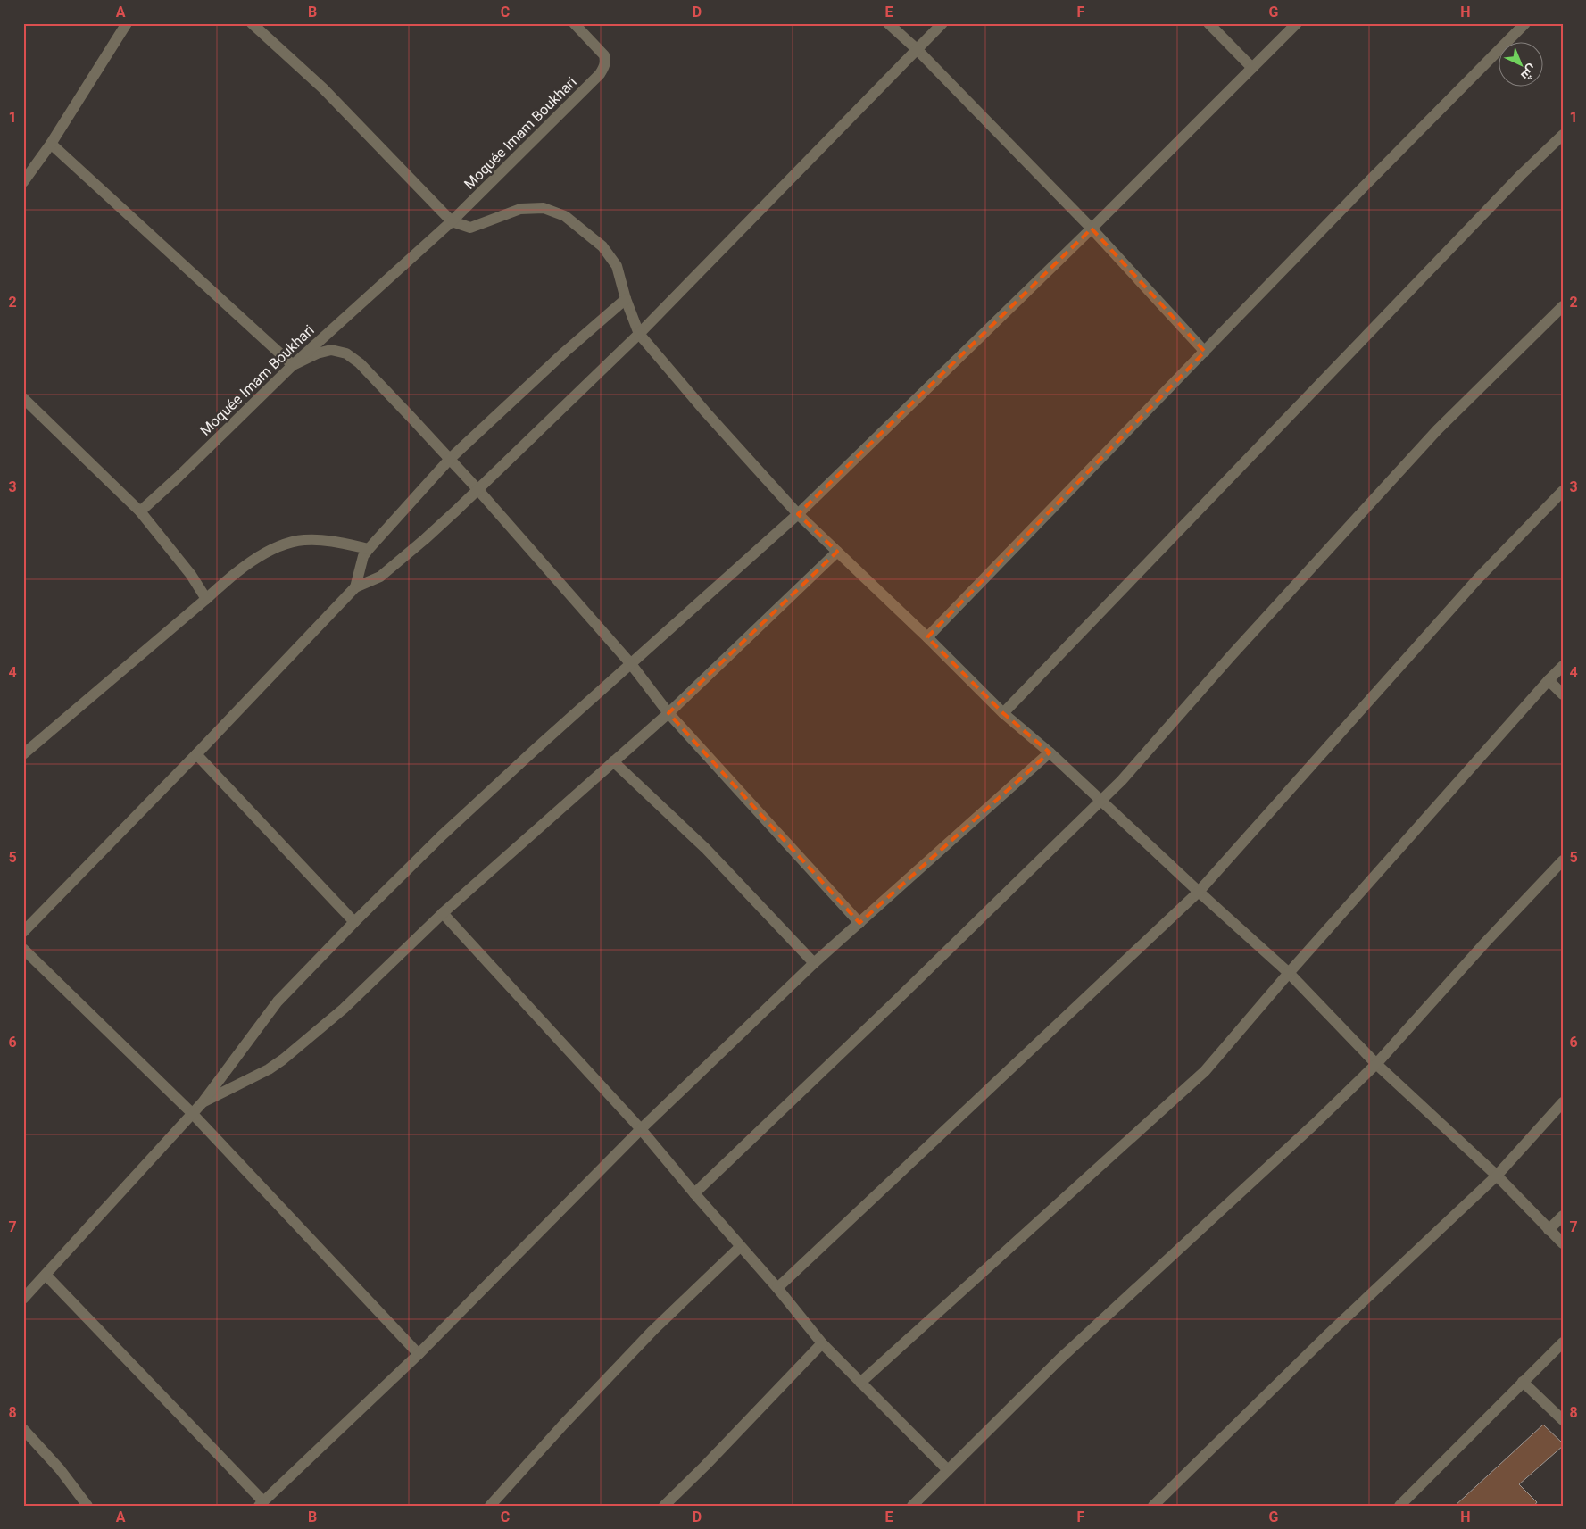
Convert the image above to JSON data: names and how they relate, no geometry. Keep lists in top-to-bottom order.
{
  "streets": {
    "street": ["Moquée Imam Boukhari"]
  },
  "north": "bottom right",
  "grid": {
    "columns": [
      "A",
      "B",
      "C",
      "D",
      "E",
      "F",
      "G",
      "H"
    ],
    "rows": [
      "1",
      "2",
      "3",
      "4",
      "5",
      "6",
      "7",
      "8"
    ]
  }
}
